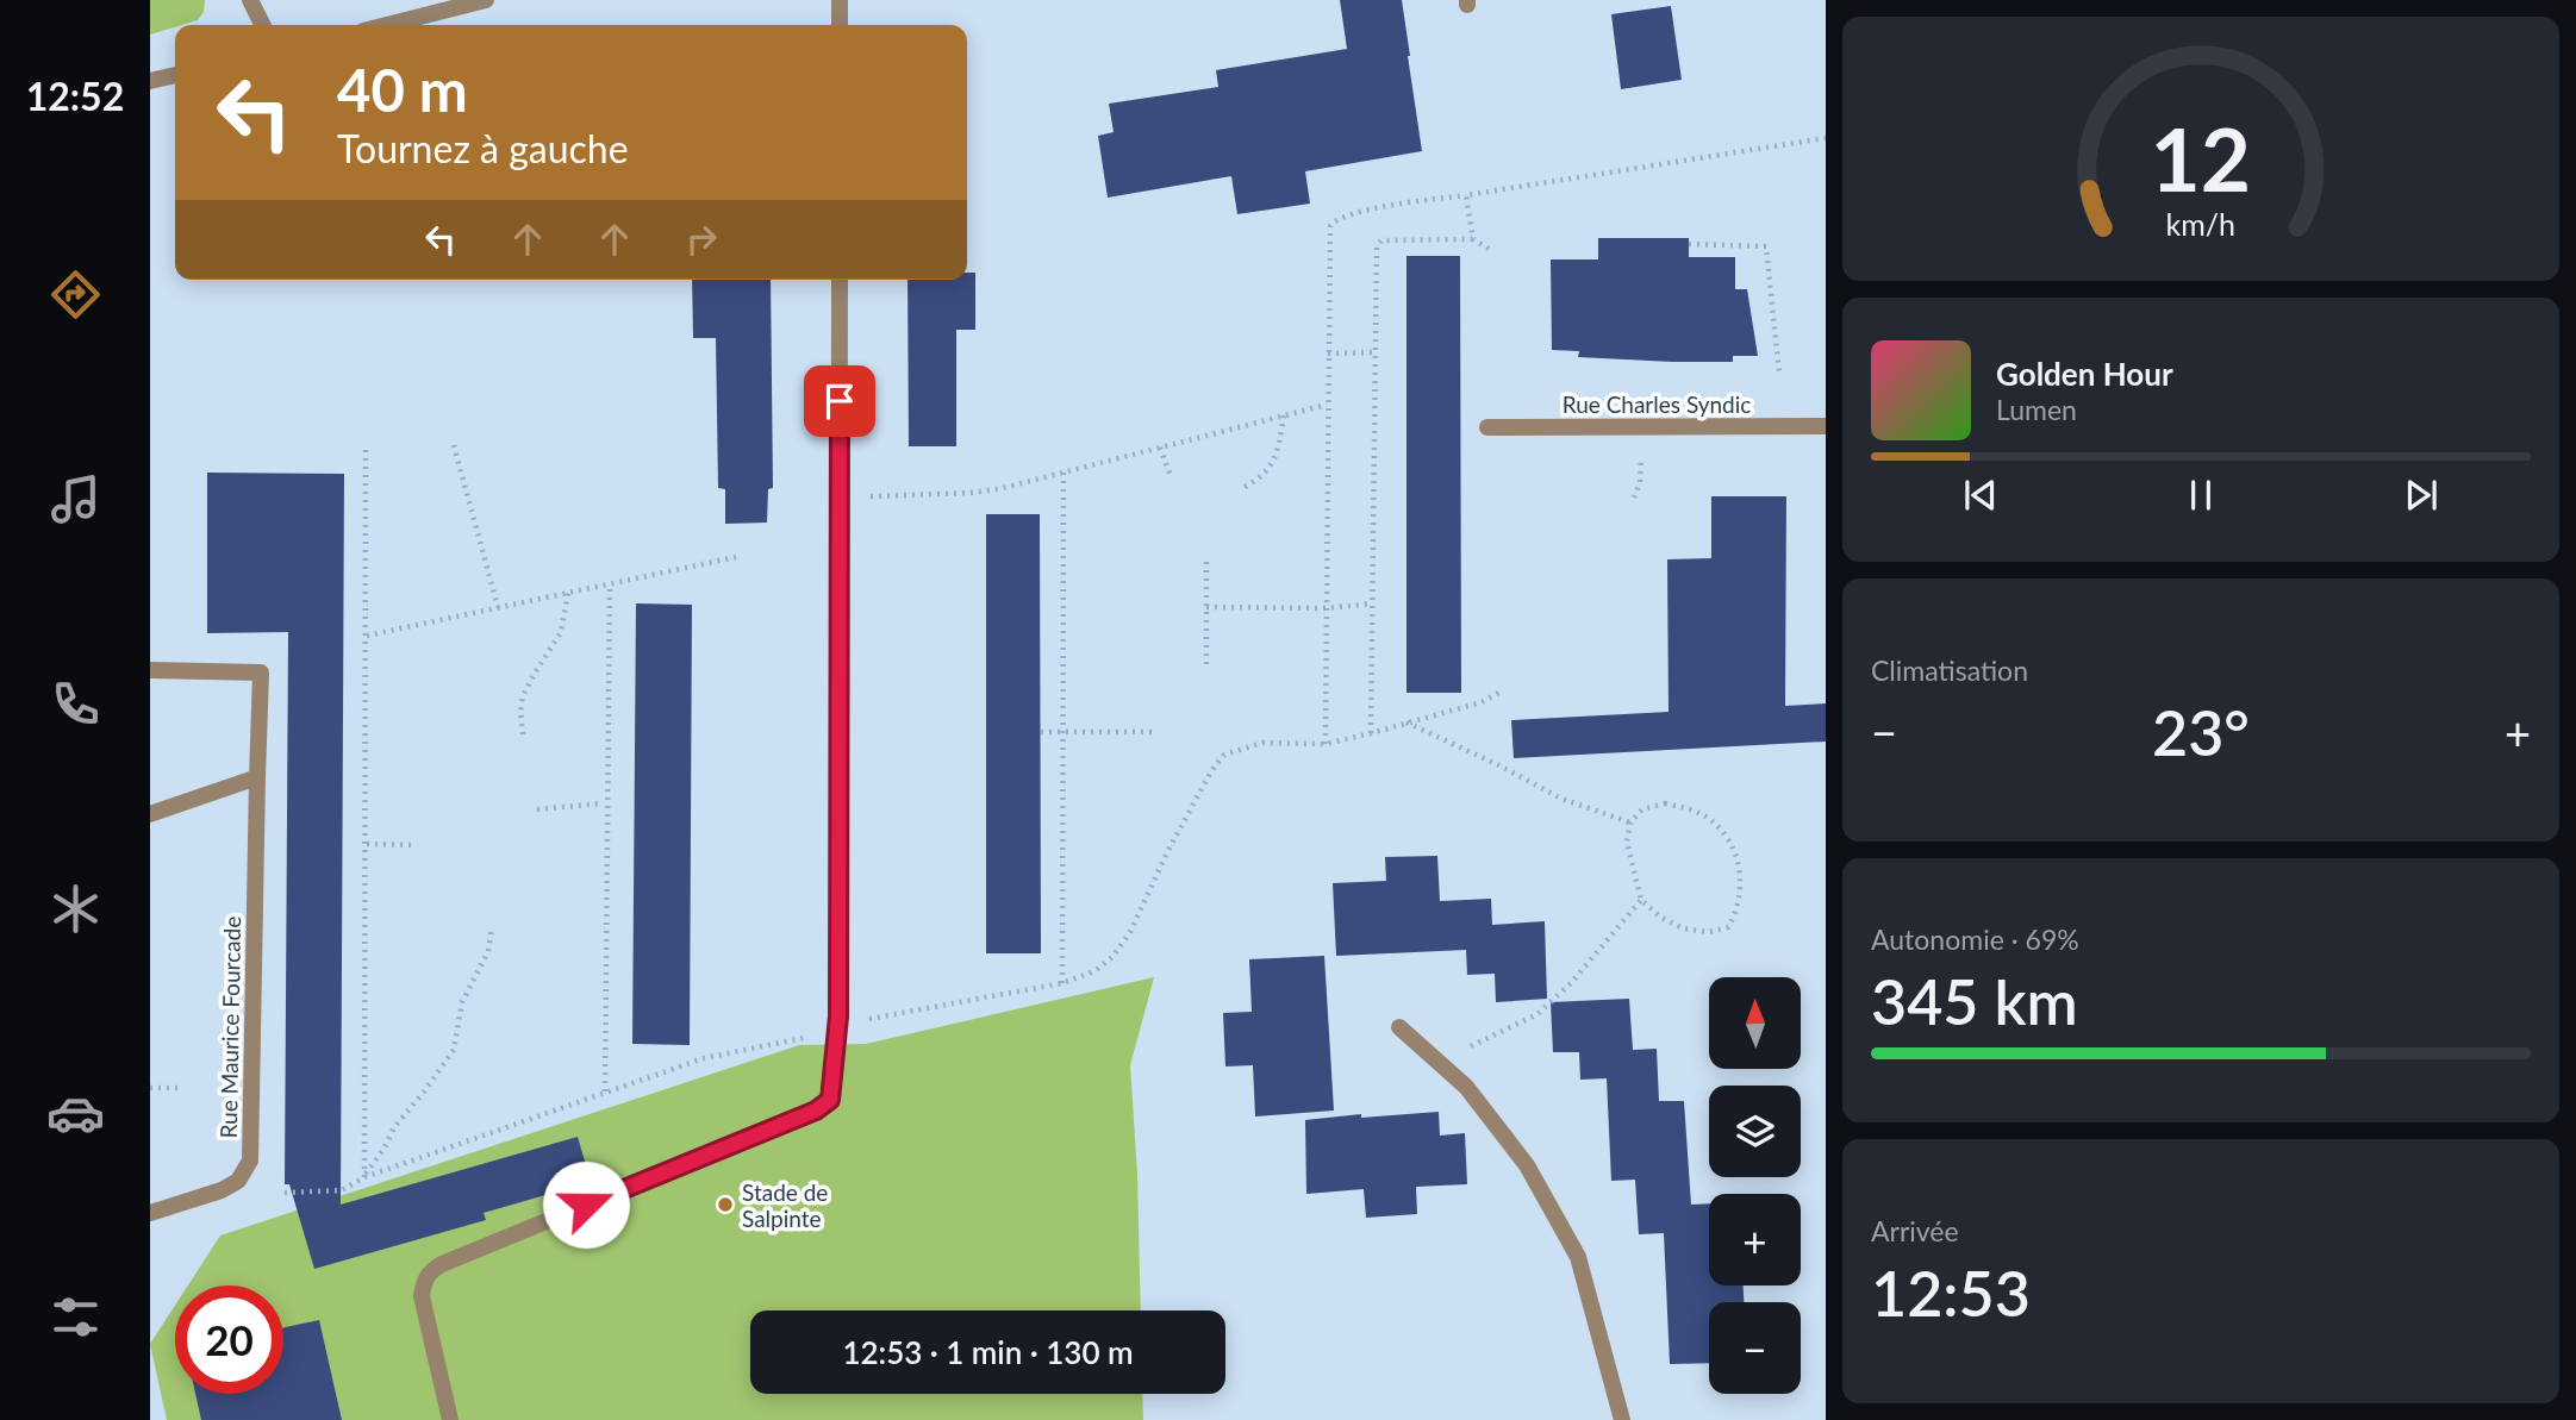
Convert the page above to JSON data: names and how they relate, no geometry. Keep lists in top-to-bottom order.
{
  "streets": {
    "street": ["Rue Charles Syndic", "Rue Maurice Fourcade"]
  },
  "places": ["Stade de Salpinte"],
  "north": "top",
  "page": {
    "tabs": "12:52",
    "turn": ["40 m", "Tournez à gauche"],
    "song": ["Golden Hour", "Lumen"],
    "tile": [
      "Climatisation",
      ["Autonomie · 69%", "345 km"],
      ["Arrivée", "12:53"]
    ],
    "heat": ["−", "23°", "+"],
    "map_buttons": ["+", "−"],
    "limit": "20",
    "trip": "12:53 · 1 min · 130 m",
    "gauge": ["12", "km/h"]
  }
}
